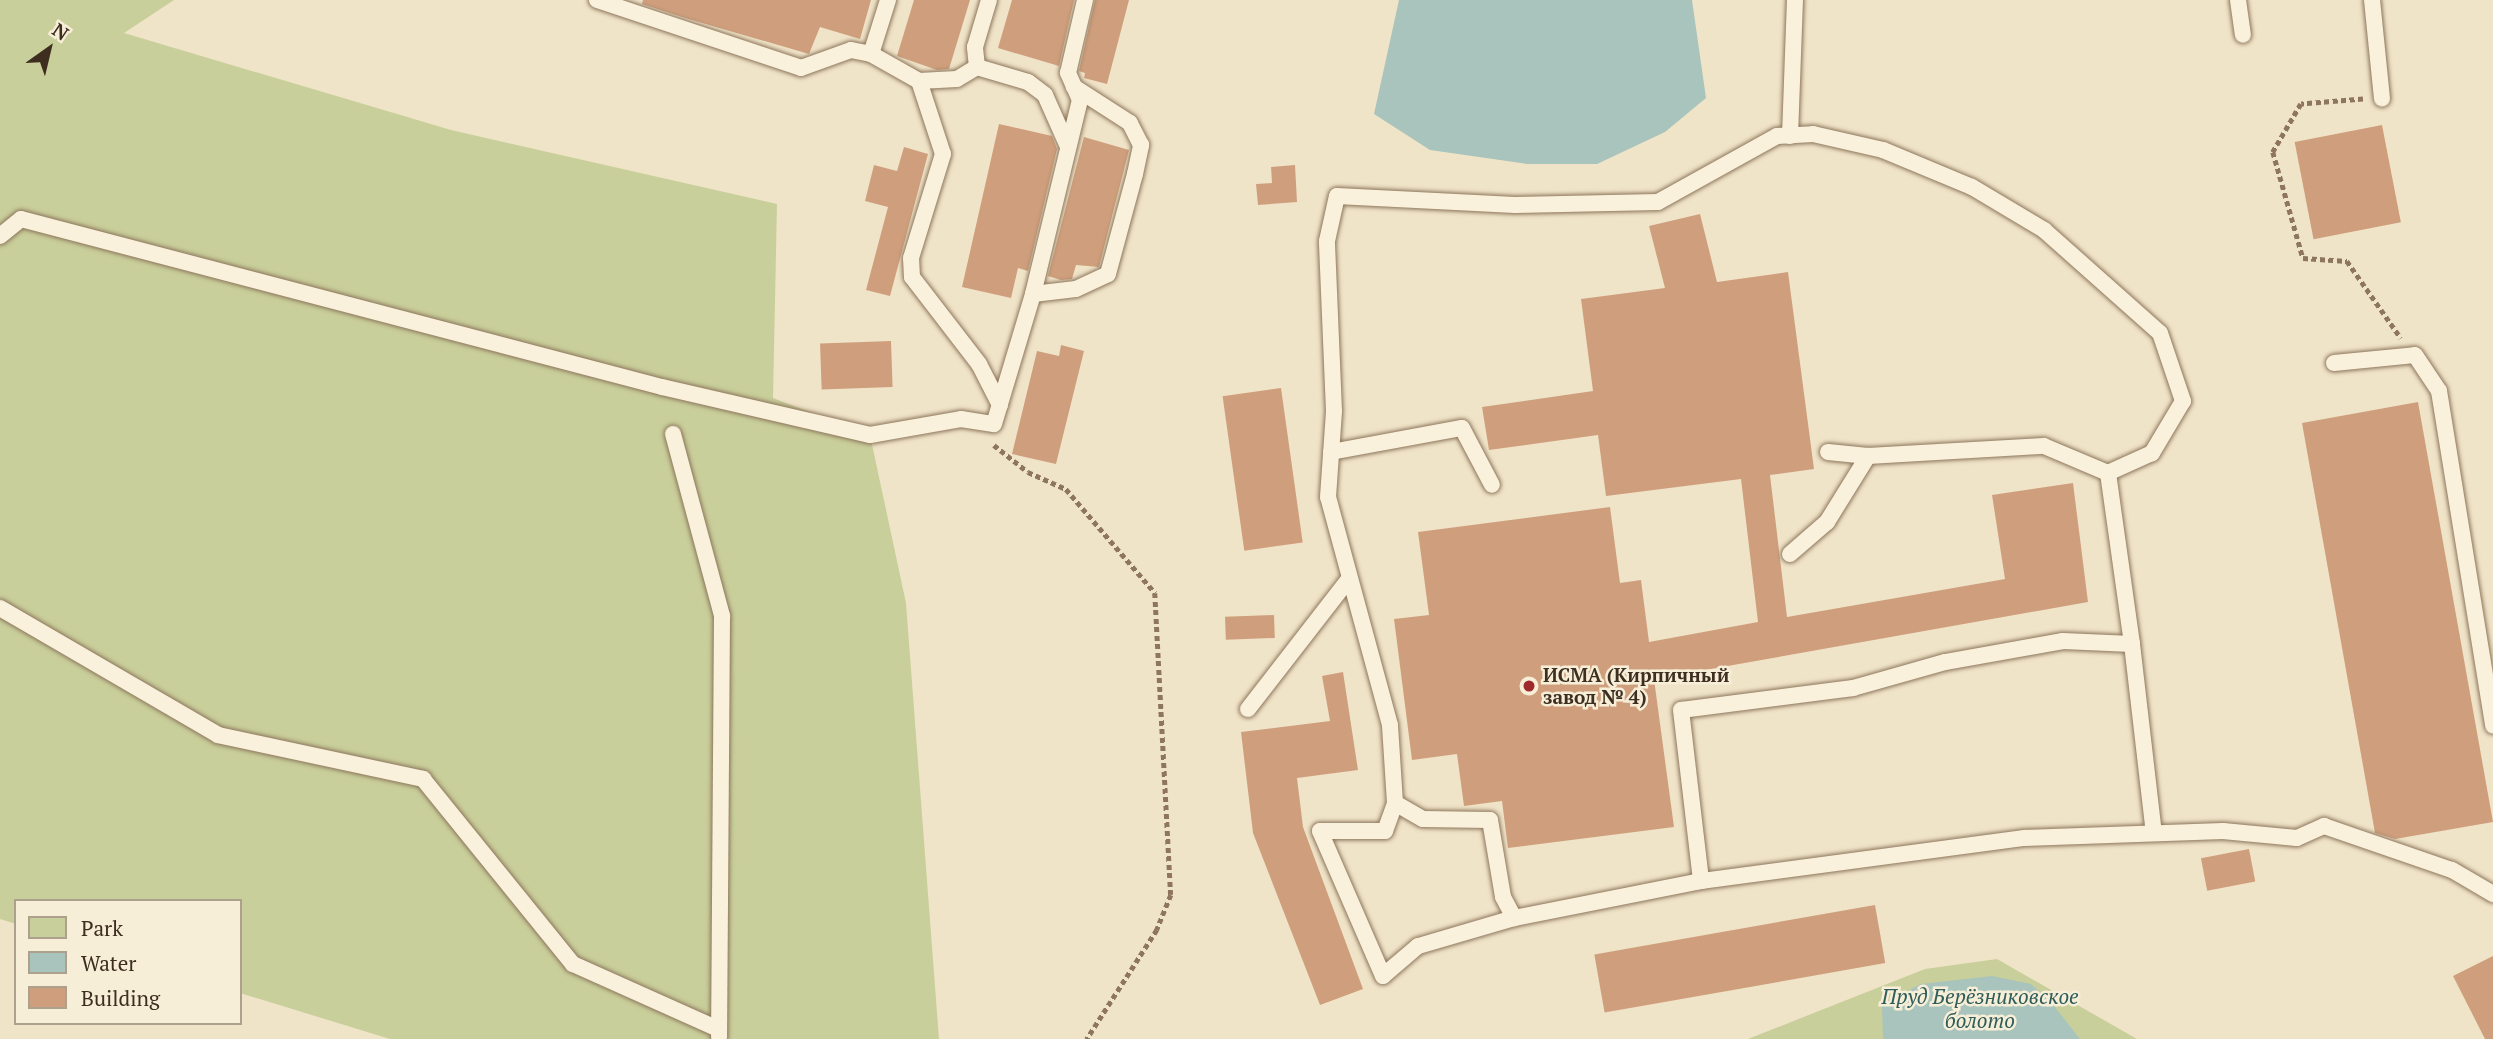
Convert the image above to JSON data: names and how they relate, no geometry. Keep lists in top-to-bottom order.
{
  "water": ["Пруд Берёзниковское болото"],
  "places": ["ИСМА (Кирпичный завод № 4)"],
  "legend": ["Park", "Water", "Building"],
  "north": "top right"
}
